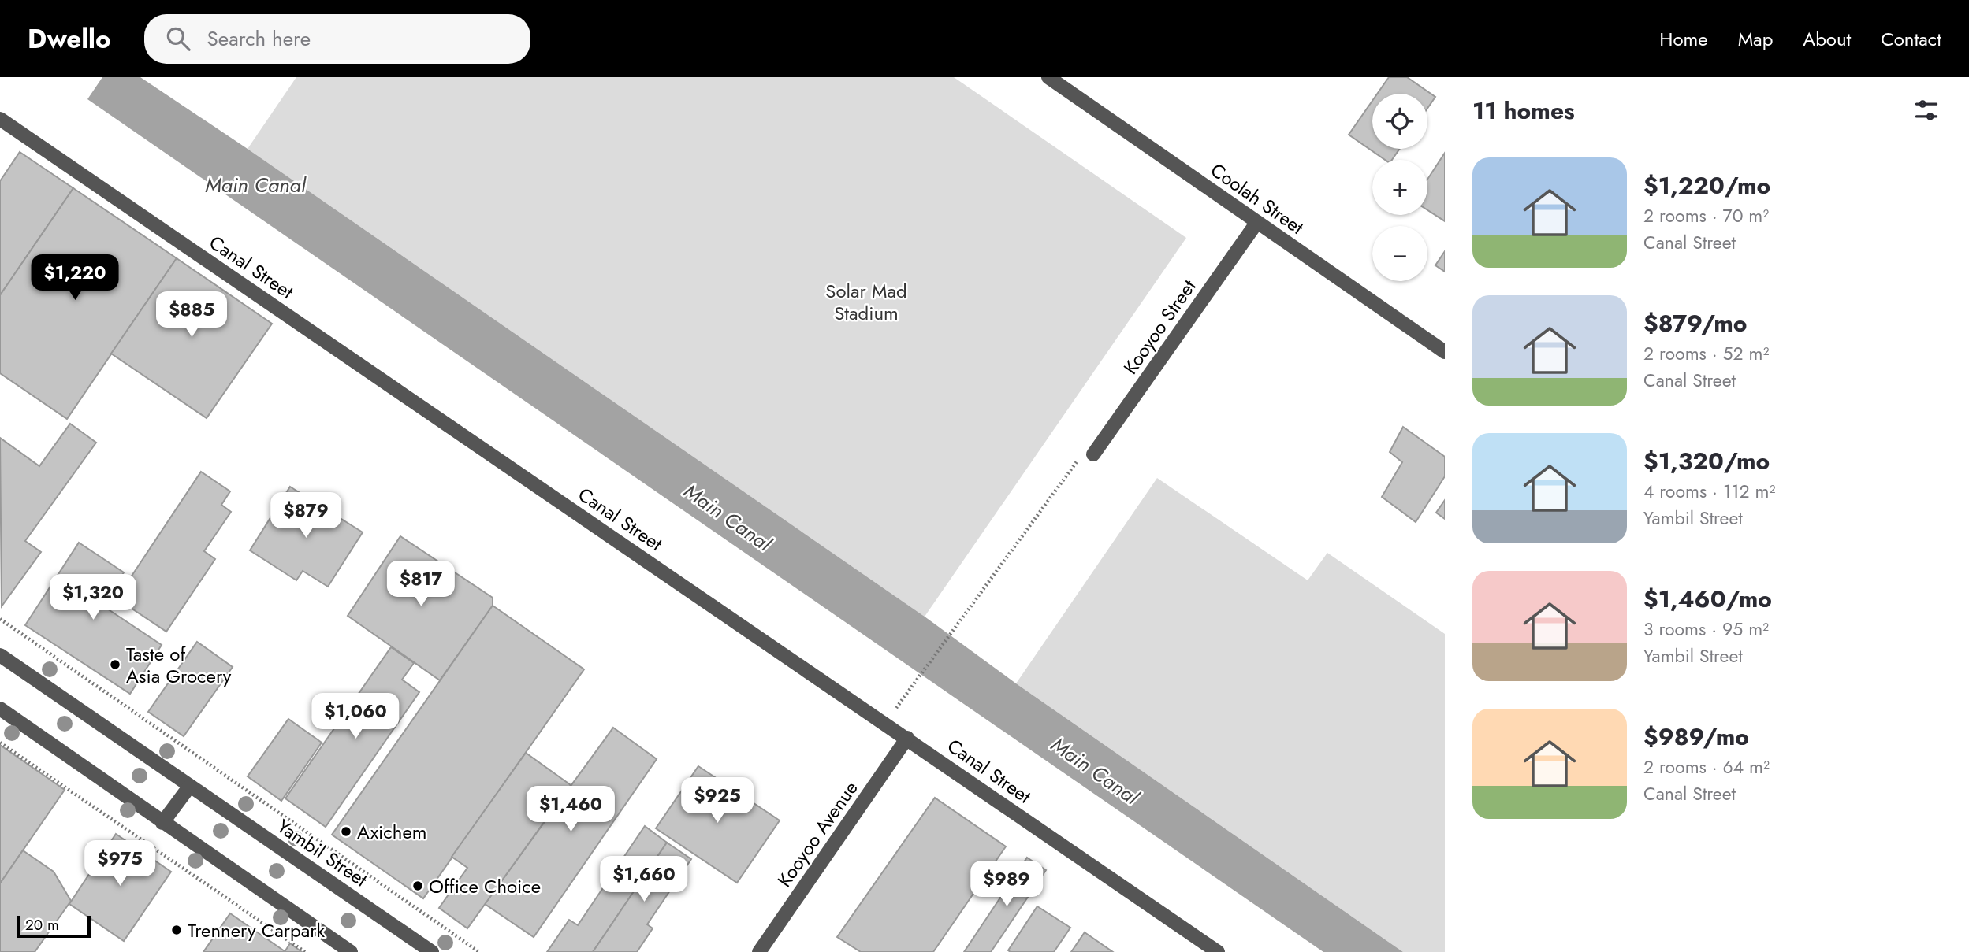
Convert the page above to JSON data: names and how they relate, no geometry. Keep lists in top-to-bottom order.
{
  "streets": {
    "street": [
      "Coolah Street",
      "Canal Street",
      "Kooyoo Street",
      "Kooyoo Avenue",
      "Yambil Street"
    ]
  },
  "crossings": [
    ["Coolah Street", "Kooyoo Street"],
    ["Canal Street", "Kooyoo Avenue"]
  ],
  "water": ["Main Canal"],
  "parks": ["Solar Mad Stadium"],
  "places": [
    "Taste of Asia Grocery",
    "Axichem",
    "Office Choice",
    "Trennery Carpark"
  ],
  "scale_bar": "20 m",
  "page": {
    "header": "Dwello",
    "search": "Search here",
    "nav": [
      "Home",
      "Map",
      "About",
      "Contact"
    ],
    "heading": "11 homes",
    "map_buttons": ["+", "−"],
    "list": [
      {
        "name": "$1,220/mo",
        "note": "2 rooms · 70 m² · Canal Street"
      },
      {
        "name": "$879/mo",
        "note": "2 rooms · 52 m² · Canal Street"
      },
      {
        "name": "$1,320/mo",
        "note": "4 rooms · 112 m² · Yambil Street"
      },
      {
        "name": "$1,460/mo",
        "note": "3 rooms · 95 m² · Yambil Street"
      },
      {
        "name": "$989/mo",
        "note": "2 rooms · 64 m² · Canal Street"
      }
    ],
    "price": [
      "$1,220",
      "$885",
      "$879",
      "$817",
      "$1,320",
      "$1,060",
      "$925",
      "$1,460",
      "$975",
      "$1,660",
      "$989"
    ],
    "scale": "20 m"
  }
}
